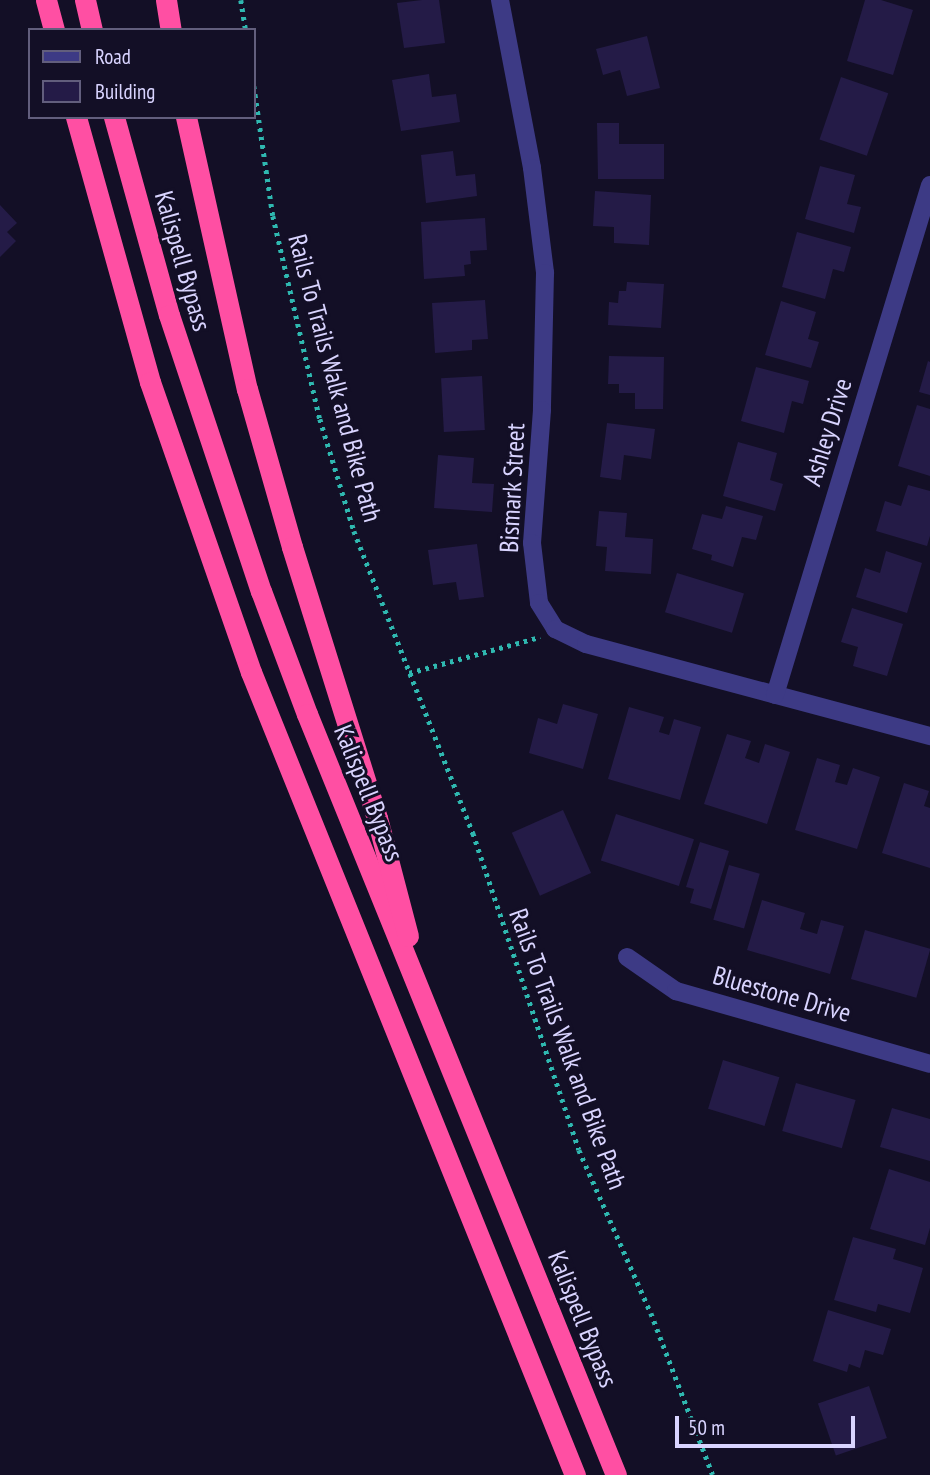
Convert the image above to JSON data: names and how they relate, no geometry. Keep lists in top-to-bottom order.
{
  "streets": {
    "highway": ["Kalispell Bypass"],
    "street": ["Ashley Drive", "Bismark Street", "Bluestone Drive"],
    "path": ["Rails To Trails Walk and Bike Path"]
  },
  "legend": ["Road", "Building"],
  "scale_bar": "50 m"
}
